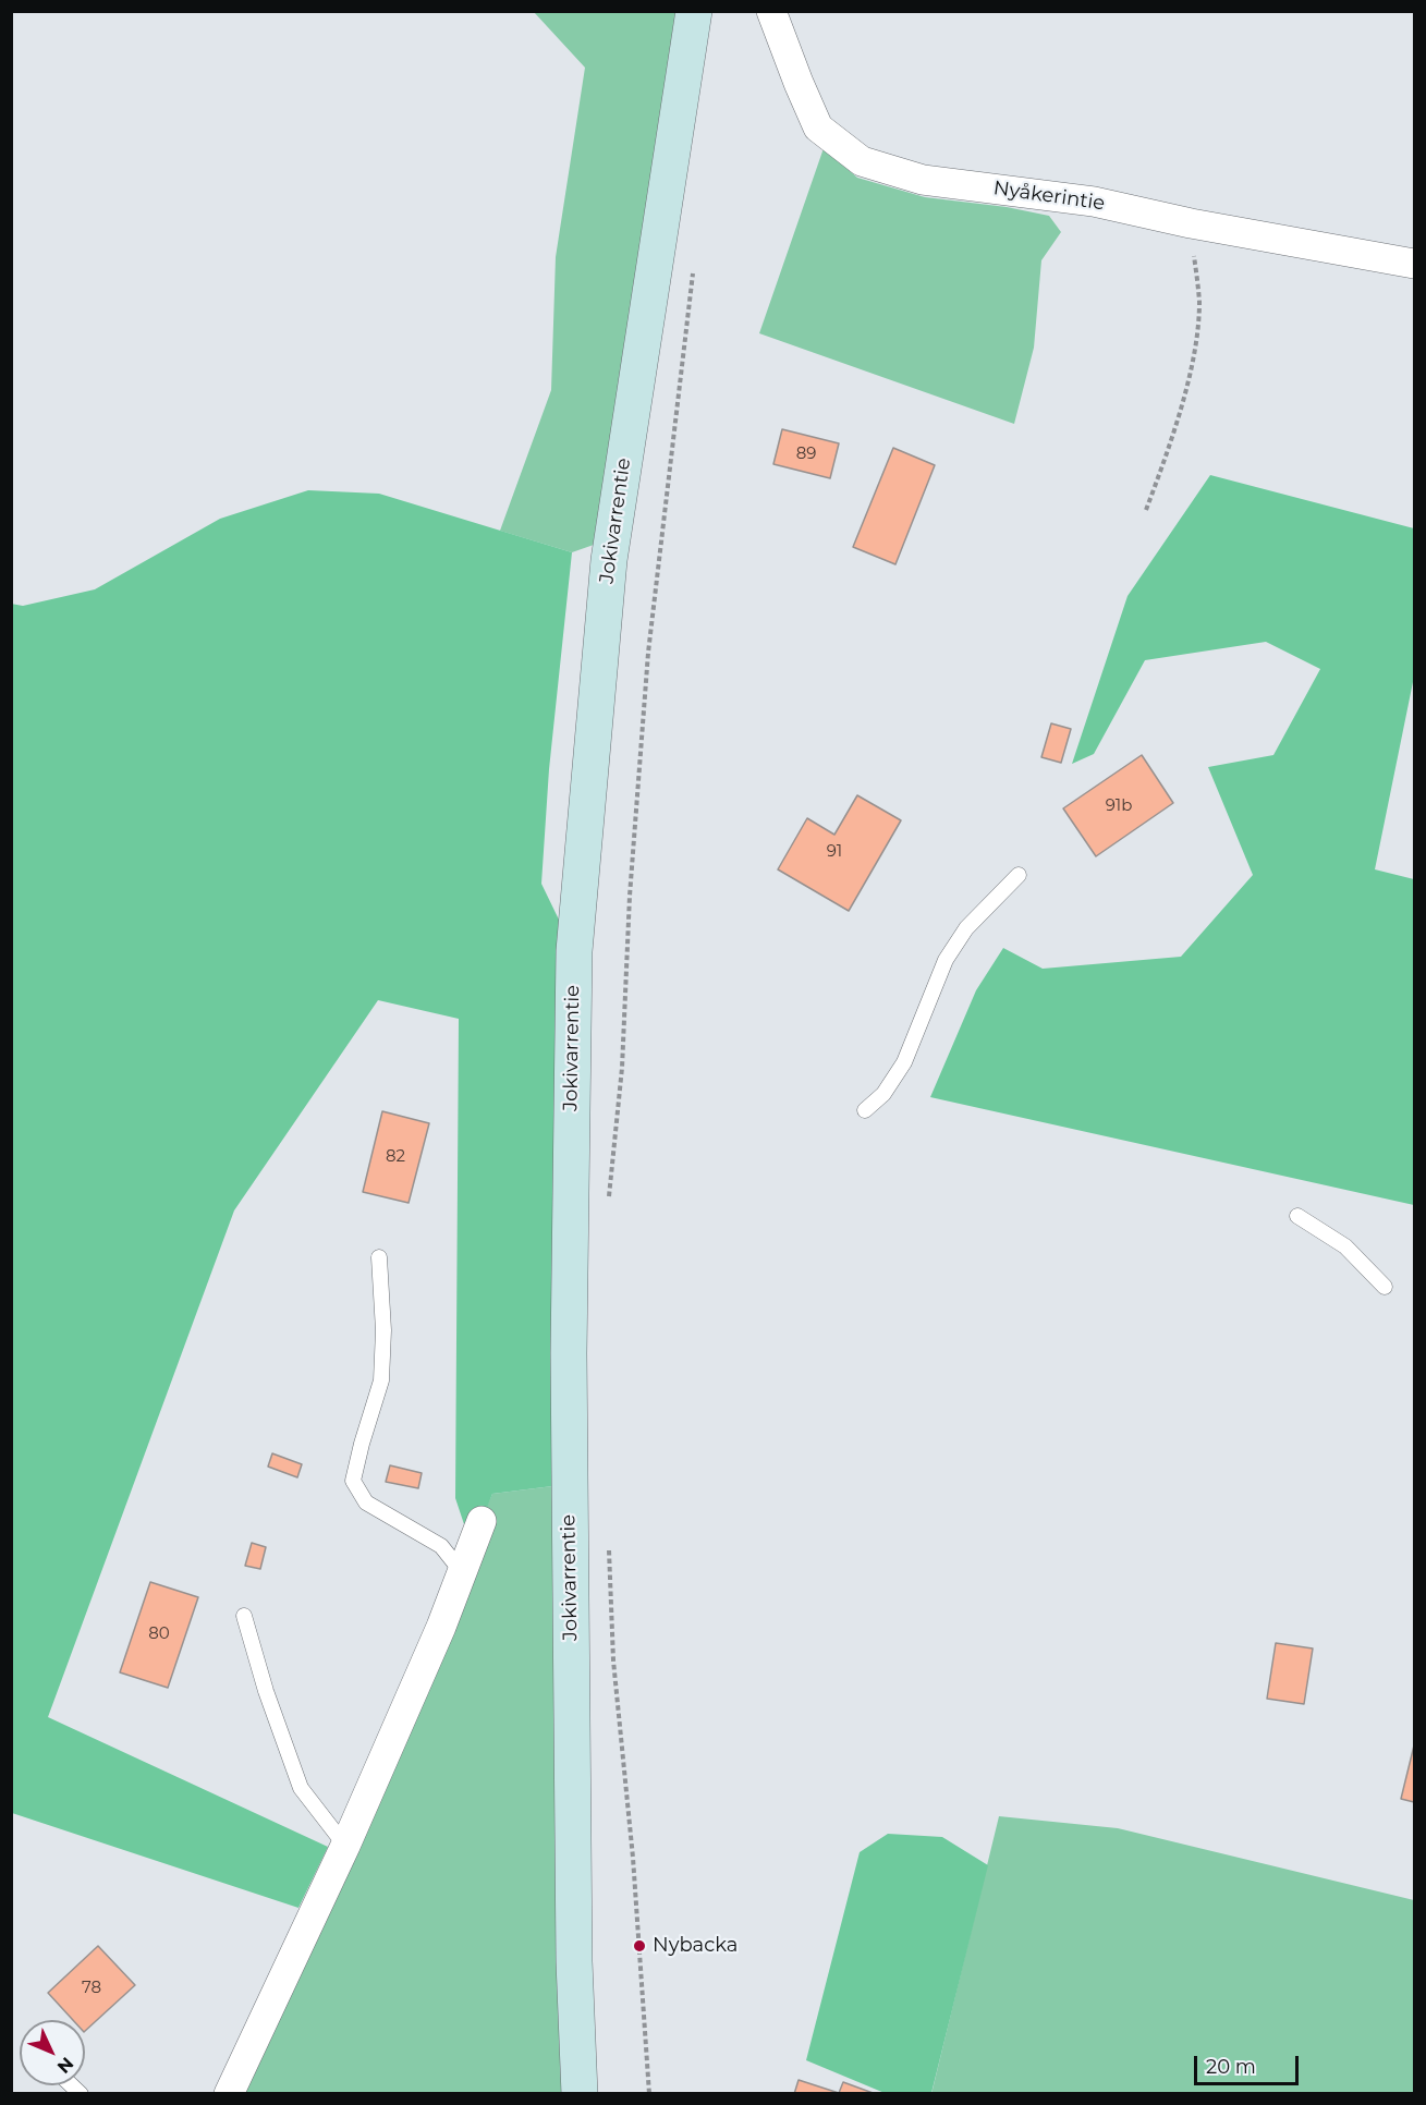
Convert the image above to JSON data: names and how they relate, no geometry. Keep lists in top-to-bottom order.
{
  "streets": {
    "street": ["Nyåkerintie", "Jokivarrentie"]
  },
  "places": ["Nybacka"],
  "house_numbers": [
    "89",
    "91b",
    "91",
    "82",
    "80",
    "78"
  ],
  "scale_bar": "20 m",
  "north": "bottom right"
}
